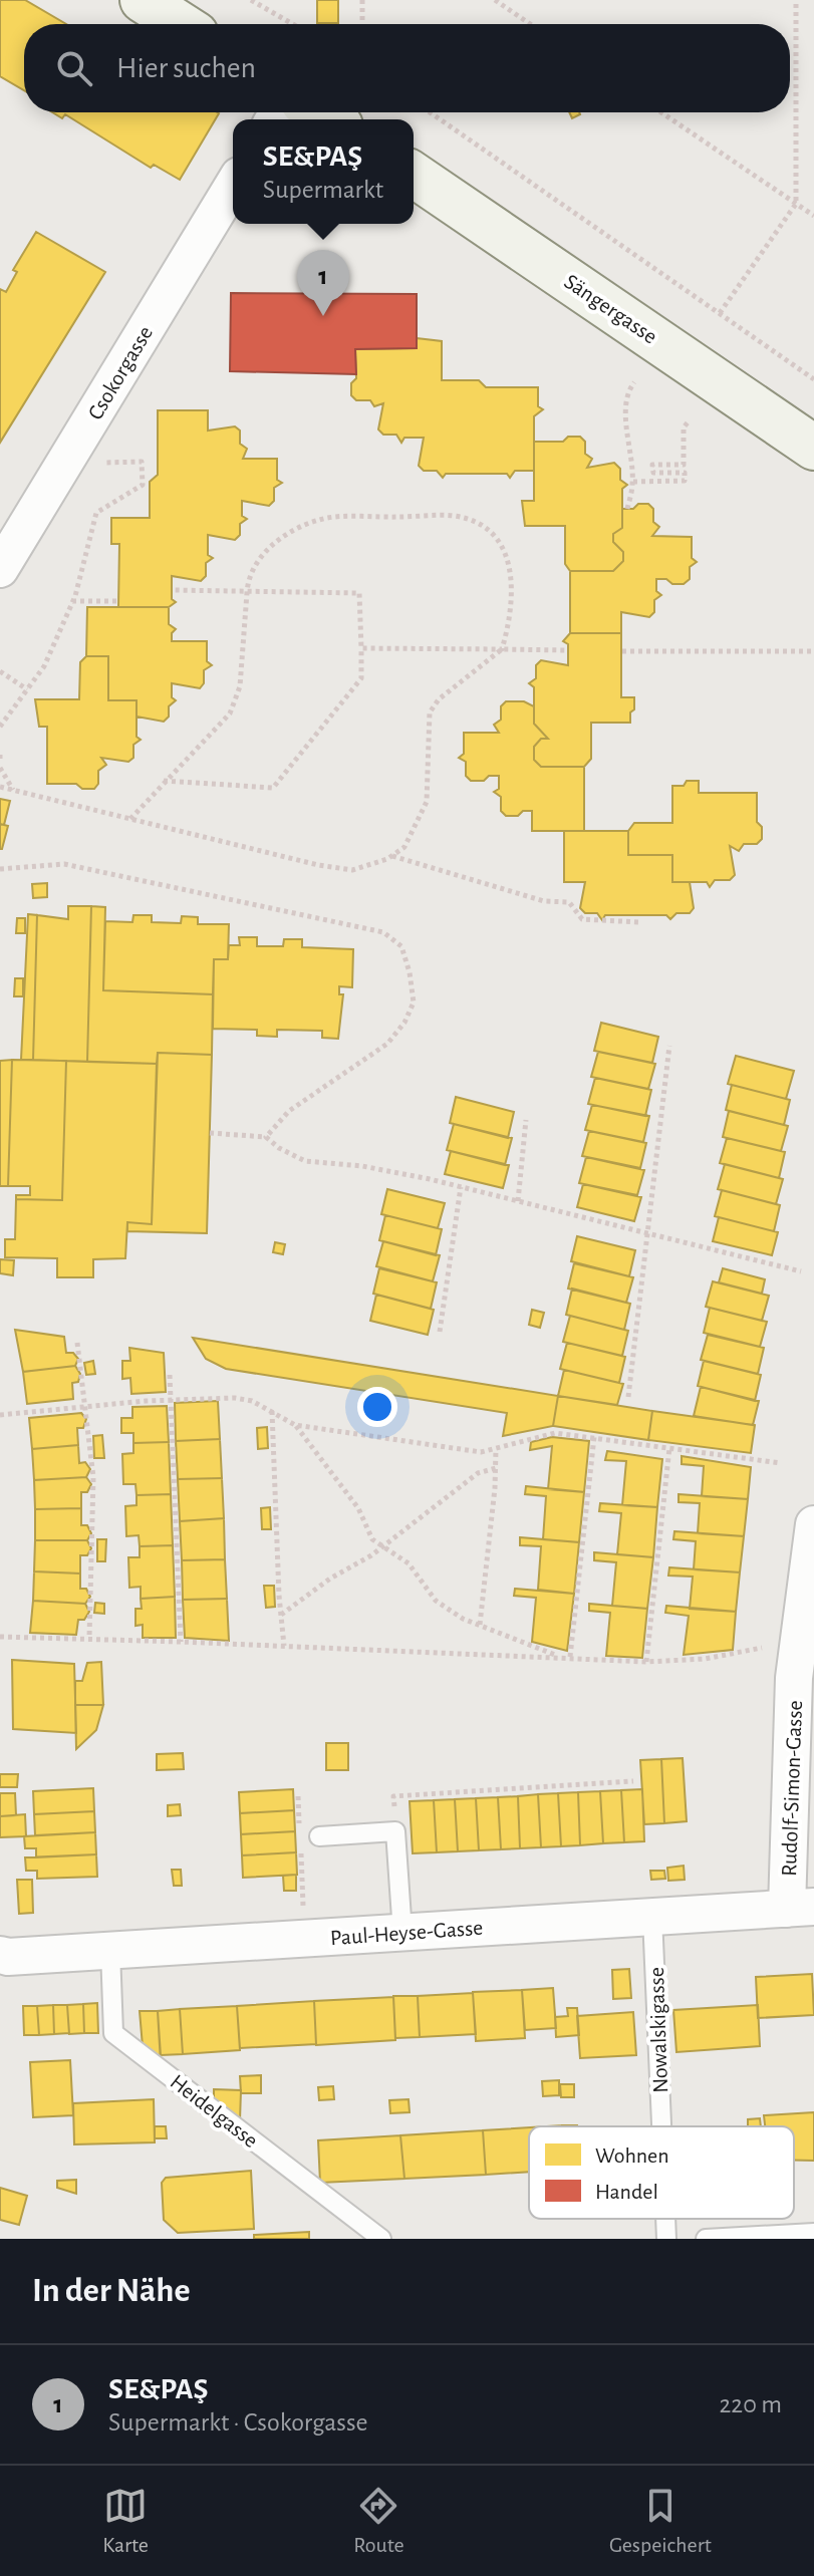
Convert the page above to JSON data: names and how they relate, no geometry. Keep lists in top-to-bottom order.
{
  "streets": {
    "main road": ["Sängergasse"],
    "street": ["Csokorgasse", "Rudolf-Simon-Gasse", "Paul-Heyse-Gasse"],
    "lane": ["Nowalskigasse", "Heidelgasse"]
  },
  "crossings": [
    ["Rudolf-Simon-Gasse", "Paul-Heyse-Gasse"],
    ["Paul-Heyse-Gasse", "Nowalskigasse"],
    ["Paul-Heyse-Gasse", "Heidelgasse"]
  ],
  "legend": ["Wohnen", "Handel"],
  "page": {
    "search": "Hier suchen",
    "popup": ["SE&PAŞ", "Supermarkt"],
    "pins": "1",
    "heading": "In der Nähe",
    "list": [
      {
        "mark": "1",
        "name": "SE&PAŞ",
        "note": "Supermarkt · Csokorgasse",
        "value": "220 m"
      }
    ],
    "nav": ["Karte", "Route", "Gespeichert"]
  }
}
